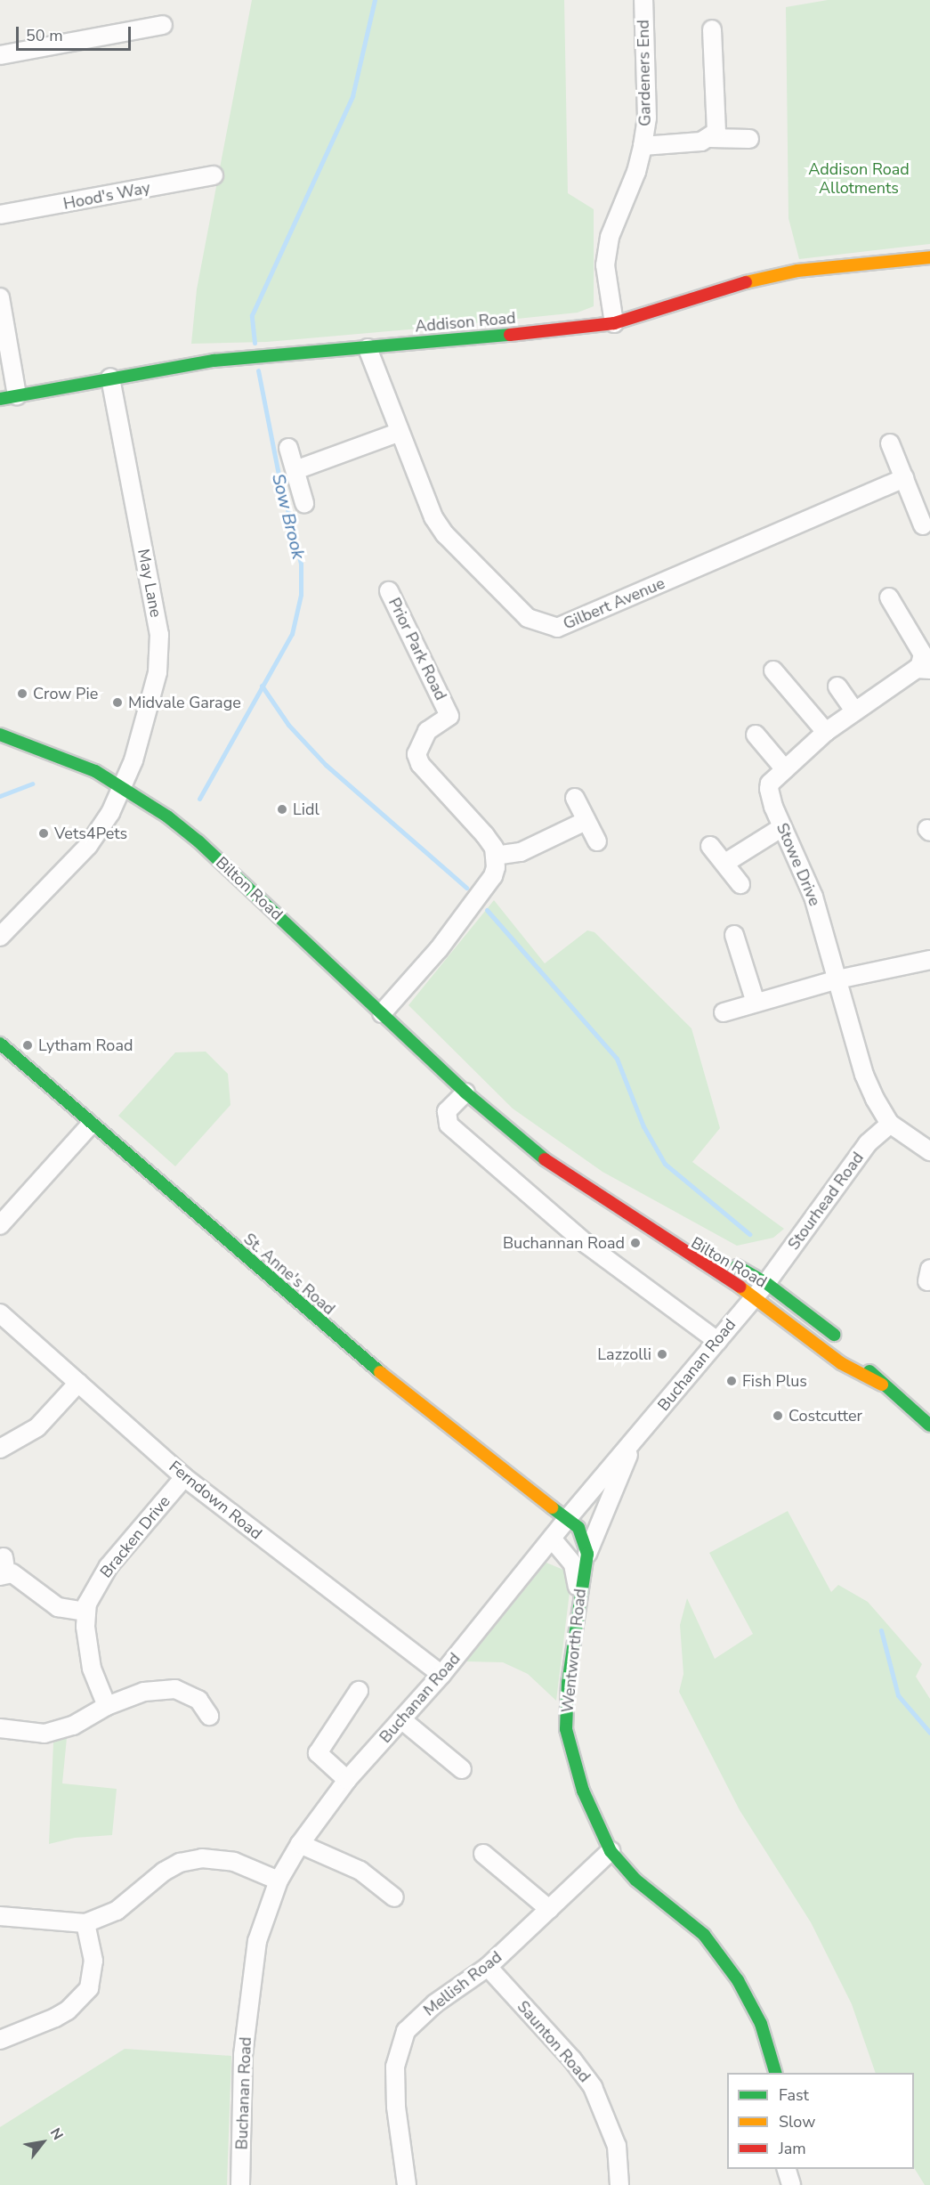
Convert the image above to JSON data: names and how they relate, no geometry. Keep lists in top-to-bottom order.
{
  "streets": {
    "street": [
      "Gardeners End",
      "Hood's Way",
      "Addison Road",
      "May Lane",
      "Gilbert Avenue",
      "Prior Park Road",
      "Stowe Drive",
      "Bilton Road",
      "Stourhead Road",
      "St. Anne's Road",
      "Buchanan Road",
      "Ferndown Road",
      "Bracken Drive",
      "Wentworth Road",
      "Mellish Road",
      "Saunton Road"
    ]
  },
  "crossings": [
    ["Gardeners End", "Addison Road"],
    ["Addison Road", "May Lane"],
    ["Addison Road", "Gilbert Avenue"],
    ["May Lane", "Bilton Road"],
    ["Stowe Drive", "Stourhead Road"],
    ["Bilton Road", "Stourhead Road"],
    ["Bilton Road", "Buchanan Road"],
    ["Stourhead Road", "Buchanan Road"],
    ["St. Anne's Road", "Buchanan Road"],
    ["Buchanan Road", "Ferndown Road"],
    ["Ferndown Road", "Bracken Drive"],
    ["Wentworth Road", "Mellish Road"],
    ["Mellish Road", "Saunton Road"]
  ],
  "water": ["Sow Brook"],
  "parks": ["Addison Road Allotments"],
  "places": [
    "Crow Pie",
    "Midvale Garage",
    "Lidl",
    "Vets4Pets",
    "Lytham Road",
    "Buchannan Road",
    "Lazzolli",
    "Fish Plus",
    "Costcutter"
  ],
  "legend": ["Fast", "Slow", "Jam"],
  "scale_bar": "50 m",
  "north": "top right"
}
